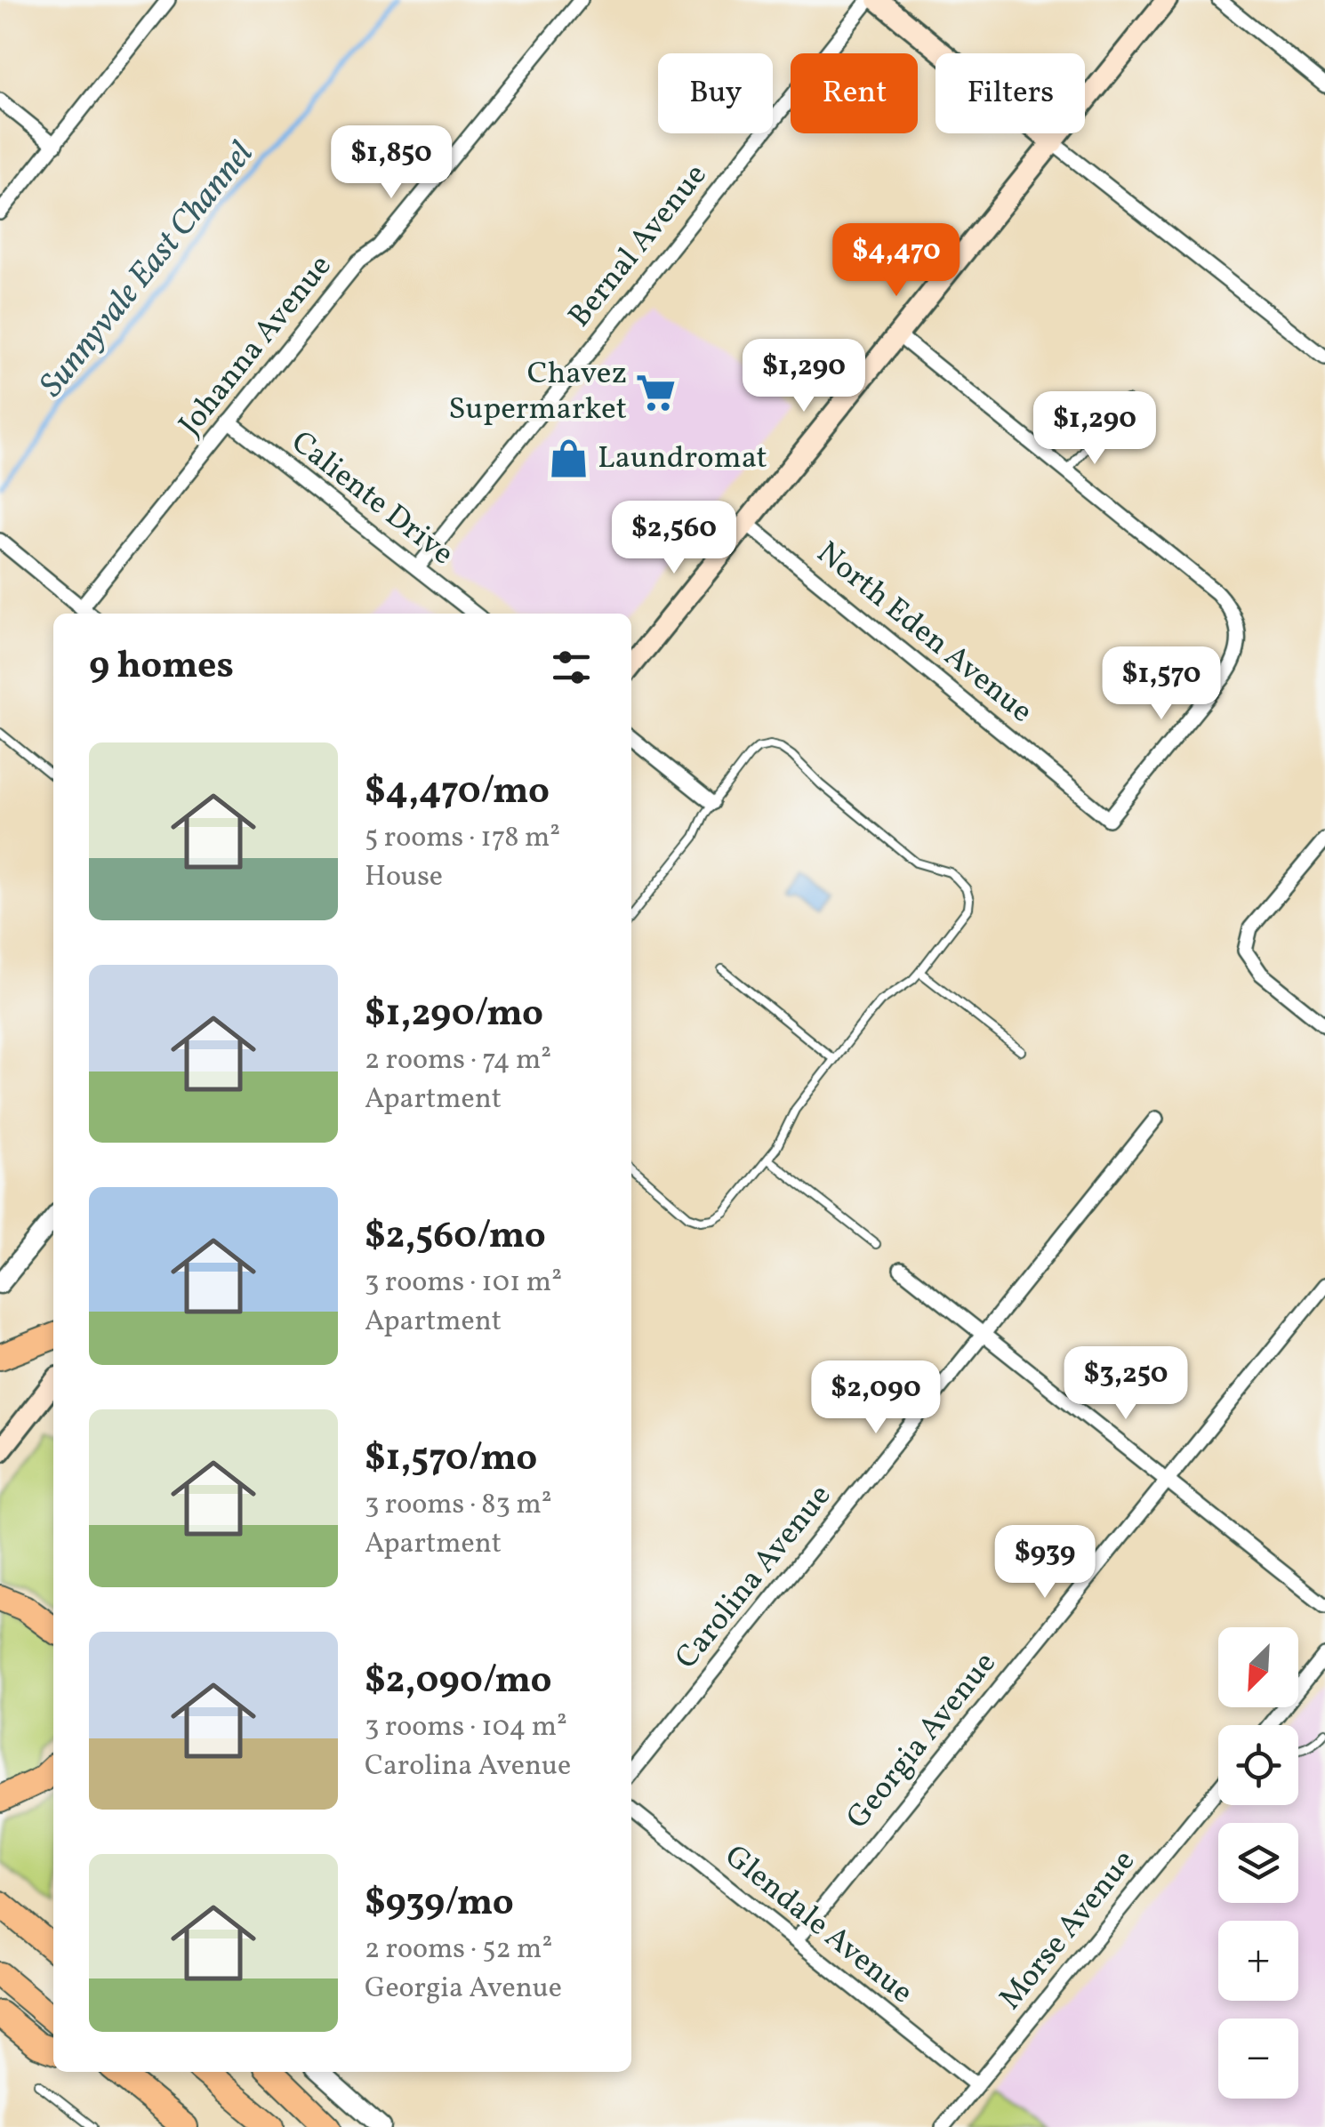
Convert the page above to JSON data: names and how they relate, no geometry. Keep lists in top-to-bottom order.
{
  "streets": {
    "street": [
      "Bernal Avenue",
      "Johanna Avenue",
      "Caliente Drive",
      "North Eden Avenue",
      "Carolina Avenue",
      "Georgia Avenue",
      "Glendale Avenue",
      "Morse Avenue"
    ]
  },
  "crossings": [
    ["Bernal Avenue", "Caliente Drive"],
    ["Johanna Avenue", "Caliente Drive"],
    ["Georgia Avenue", "Glendale Avenue"],
    ["Glendale Avenue", "Morse Avenue"]
  ],
  "water": ["Sunnyvale East Channel"],
  "places": {
    "supermarket": ["Chavez Supermarket"],
    "shop": ["Laundromat"]
  },
  "north": "bottom left",
  "page": {
    "chip": ["Buy", "Rent", "Filters"],
    "price": [
      "$1,850",
      "$4,470",
      "$1,290",
      "$1,290",
      "$2,560",
      "$1,570",
      "$3,250",
      "$2,090",
      "$939"
    ],
    "heading": "9 homes",
    "list": [
      {
        "name": "$4,470/mo",
        "note": "5 rooms · 178 m² · House"
      },
      {
        "name": "$1,290/mo",
        "note": "2 rooms · 74 m² · Apartment"
      },
      {
        "name": "$2,560/mo",
        "note": "3 rooms · 101 m² · Apartment"
      },
      {
        "name": "$1,570/mo",
        "note": "3 rooms · 83 m² · Apartment"
      },
      {
        "name": "$2,090/mo",
        "note": "3 rooms · 104 m² · Carolina Avenue"
      },
      {
        "name": "$939/mo",
        "note": "2 rooms · 52 m² · Georgia Avenue"
      }
    ],
    "map_buttons": ["+", "−"]
  }
}
